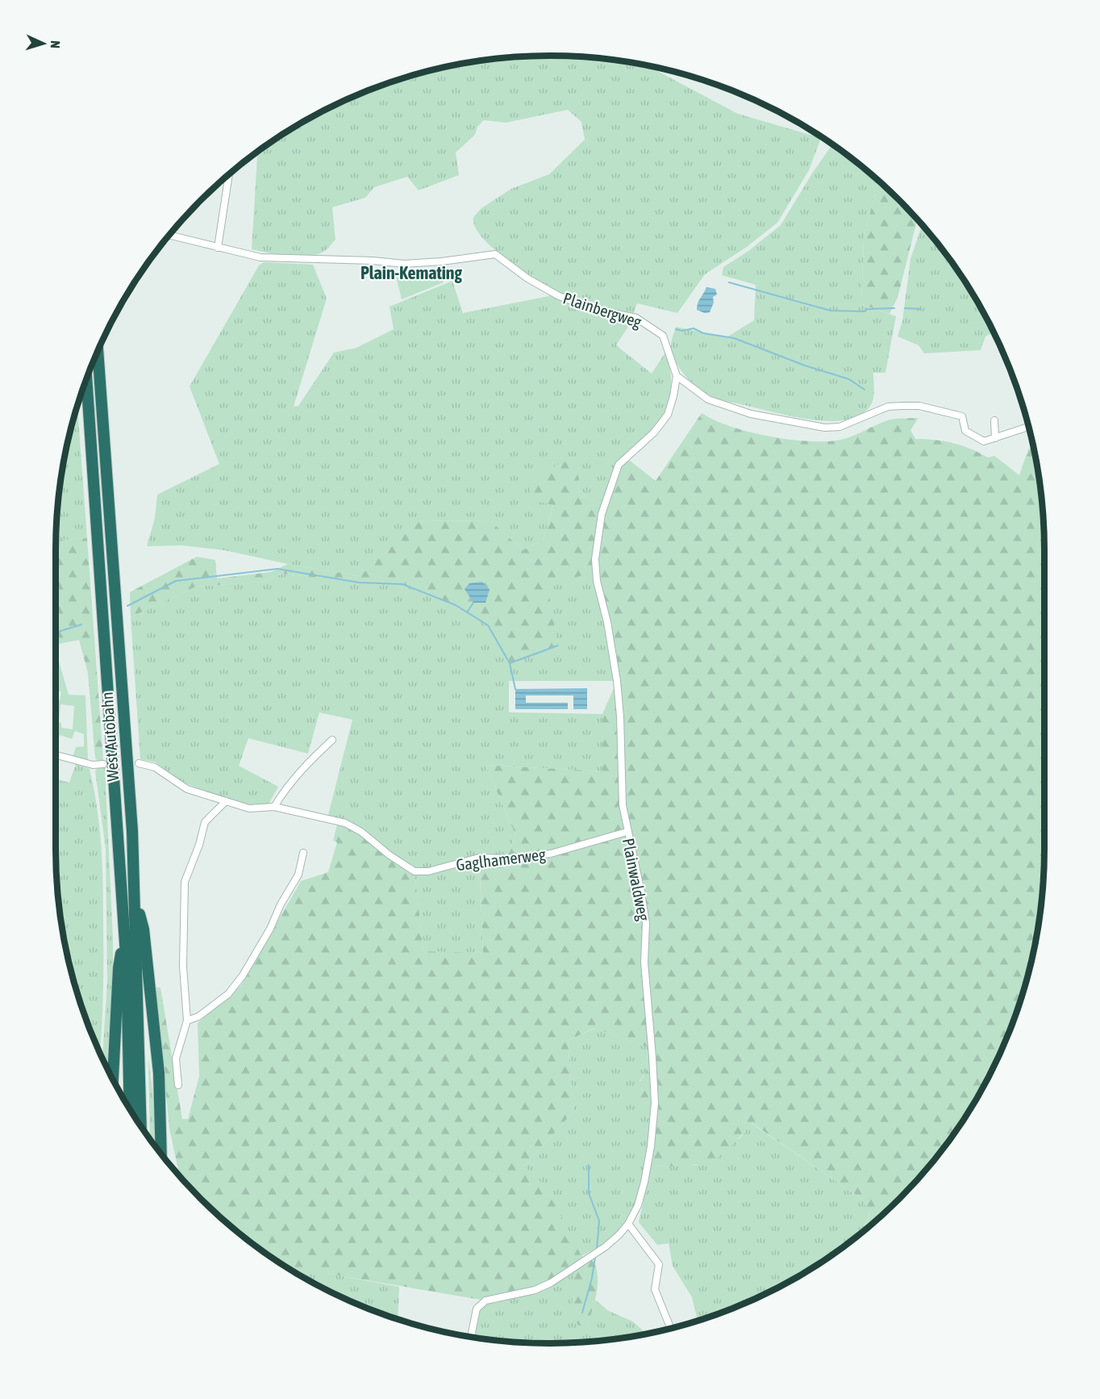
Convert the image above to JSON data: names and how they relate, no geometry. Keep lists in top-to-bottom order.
{
  "streets": {
    "highway": ["West Autobahn"],
    "street": ["Plainbergweg", "Gaglhamerweg", "Plainwaldweg"]
  },
  "crossings": [
    ["Plainbergweg", "Plainwaldweg"],
    ["Gaglhamerweg", "Plainwaldweg"]
  ],
  "districts": ["Plain-Kemating"],
  "north": "right"
}
